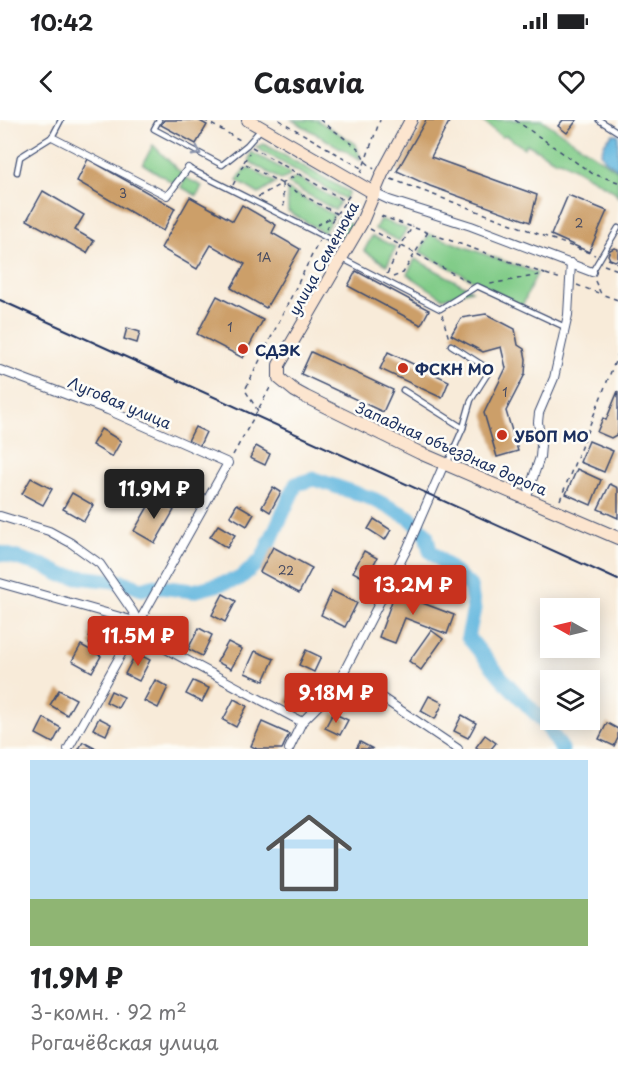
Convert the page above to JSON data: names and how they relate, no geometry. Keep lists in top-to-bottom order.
{
  "streets": {
    "main road": ["улица Семенюка", "Западная объездная дорога"],
    "street": ["Луговая улица"]
  },
  "crossings": [
    ["улица Семенюка", "Западная объездная дорога"]
  ],
  "places": ["СДЭК", "ФСКН МО", "УБОП МО"],
  "house_numbers": [
    "3",
    "2",
    "1А",
    "1",
    "1",
    "22"
  ],
  "north": "left",
  "page": {
    "status": "10:42",
    "header": "Casavia",
    "price": [
      "11.9M ₽",
      "13.2M ₽",
      "11.5M ₽",
      "9.18M ₽"
    ],
    "list": [
      {
        "name": "11.9M ₽",
        "note": "3-комн. · 92 m² · Рогачёвская улица"
      }
    ]
  }
}
